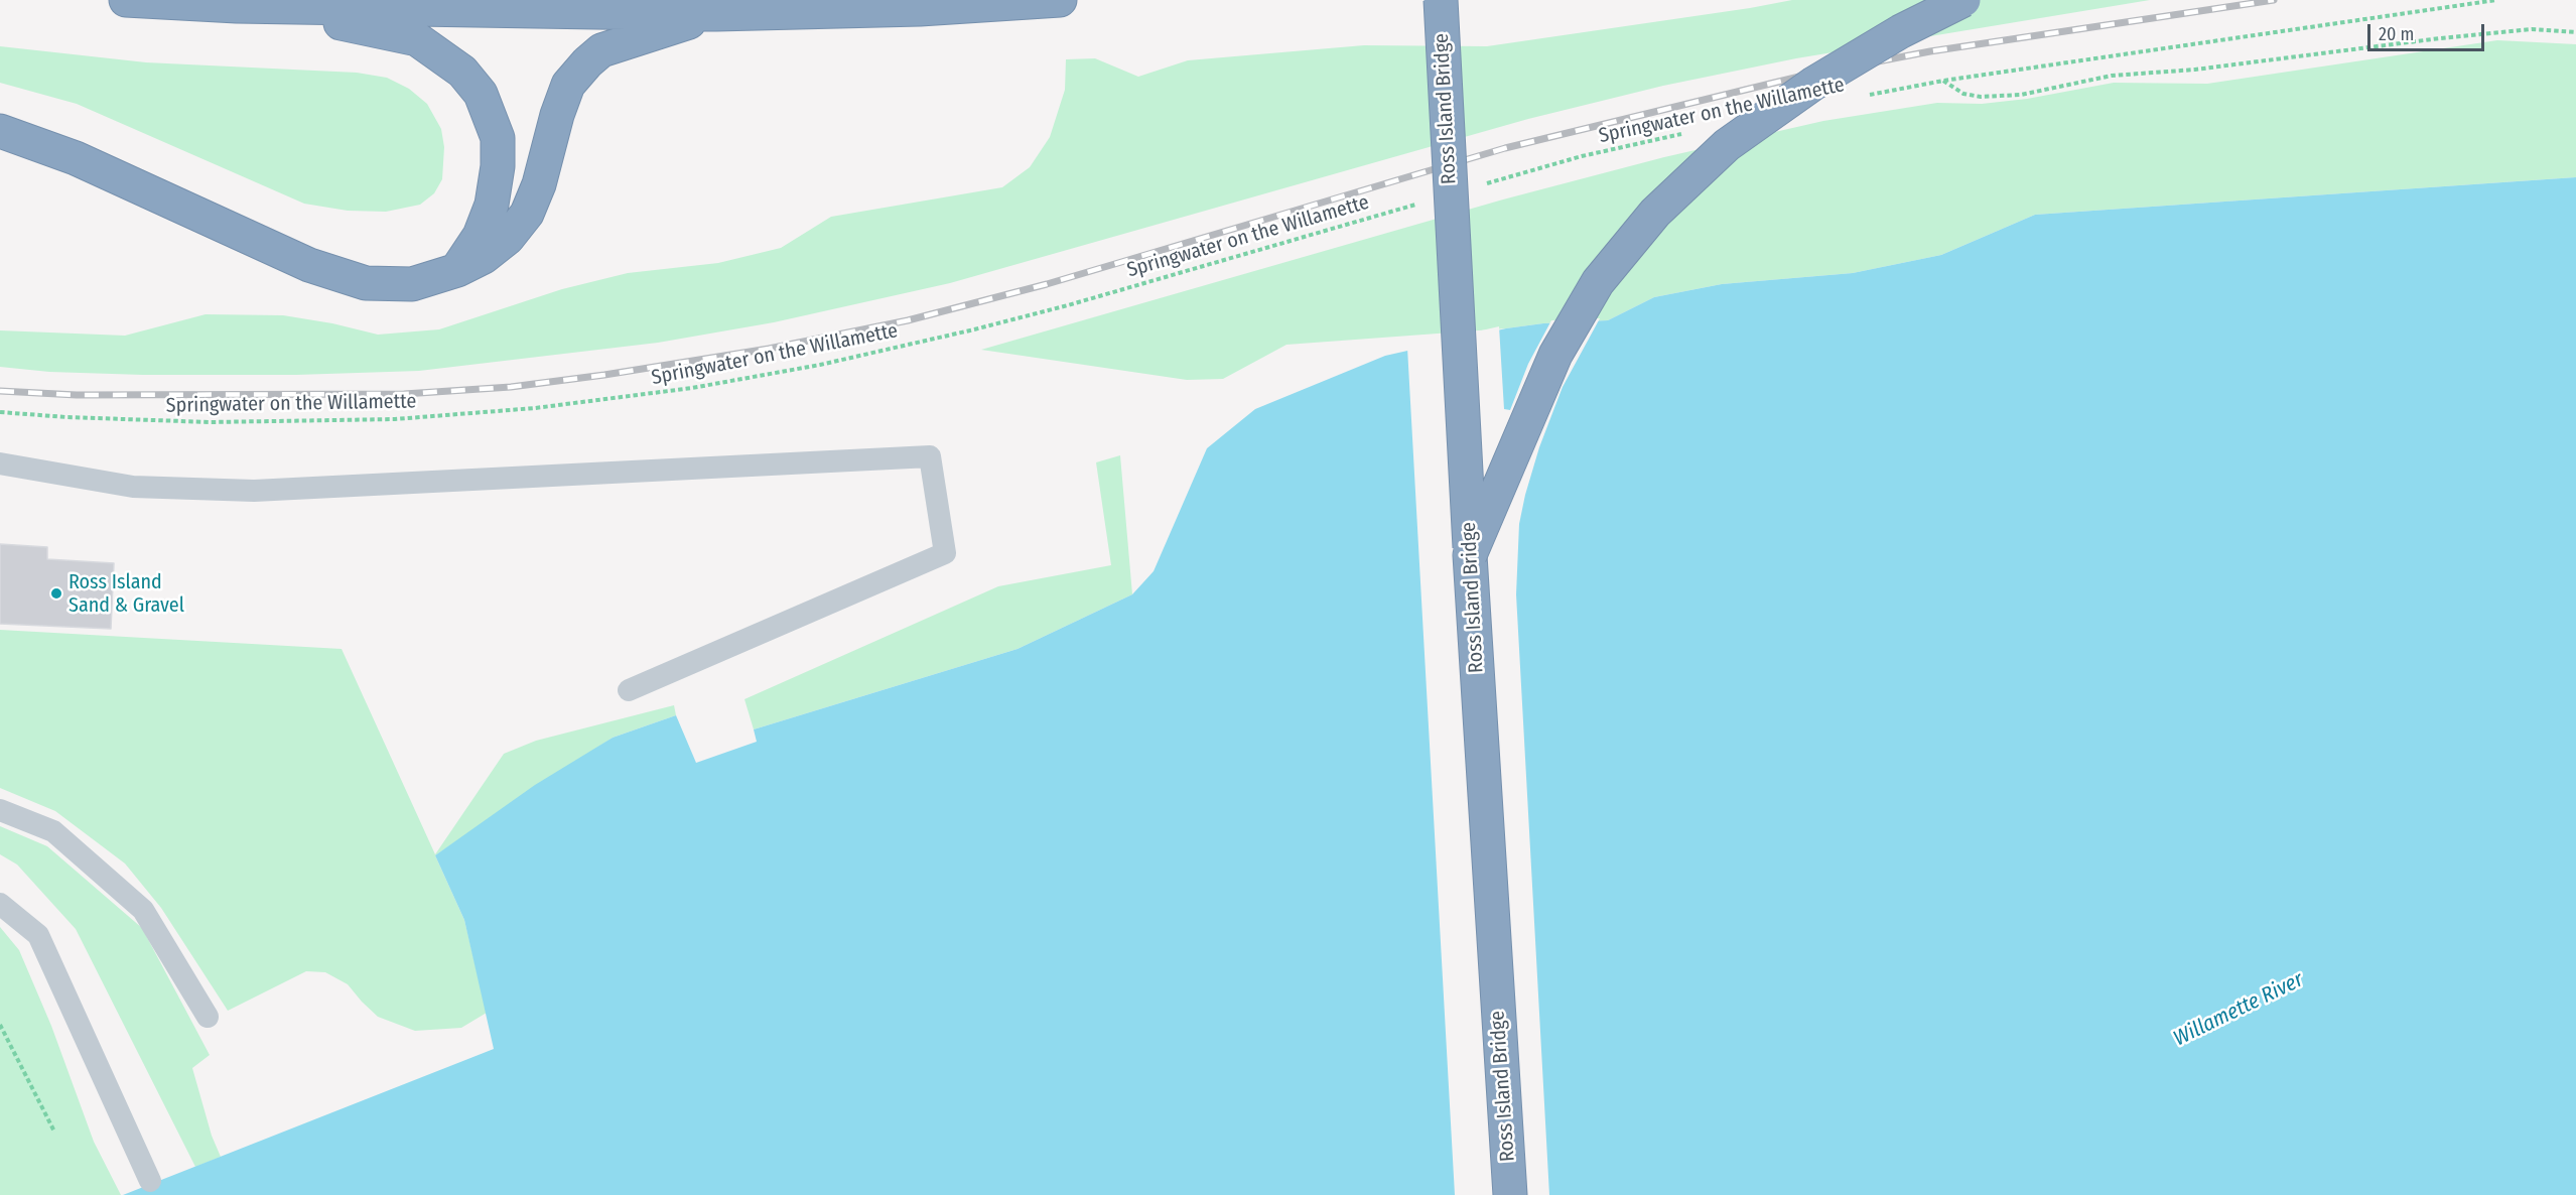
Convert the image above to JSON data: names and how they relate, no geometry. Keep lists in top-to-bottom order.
{
  "streets": {
    "highway": ["Ross Island Bridge"],
    "path": ["Springwater on the Willamette"]
  },
  "water": ["Willamette River"],
  "places": ["Ross Island Sand & Gravel"],
  "scale_bar": "20 m"
}
